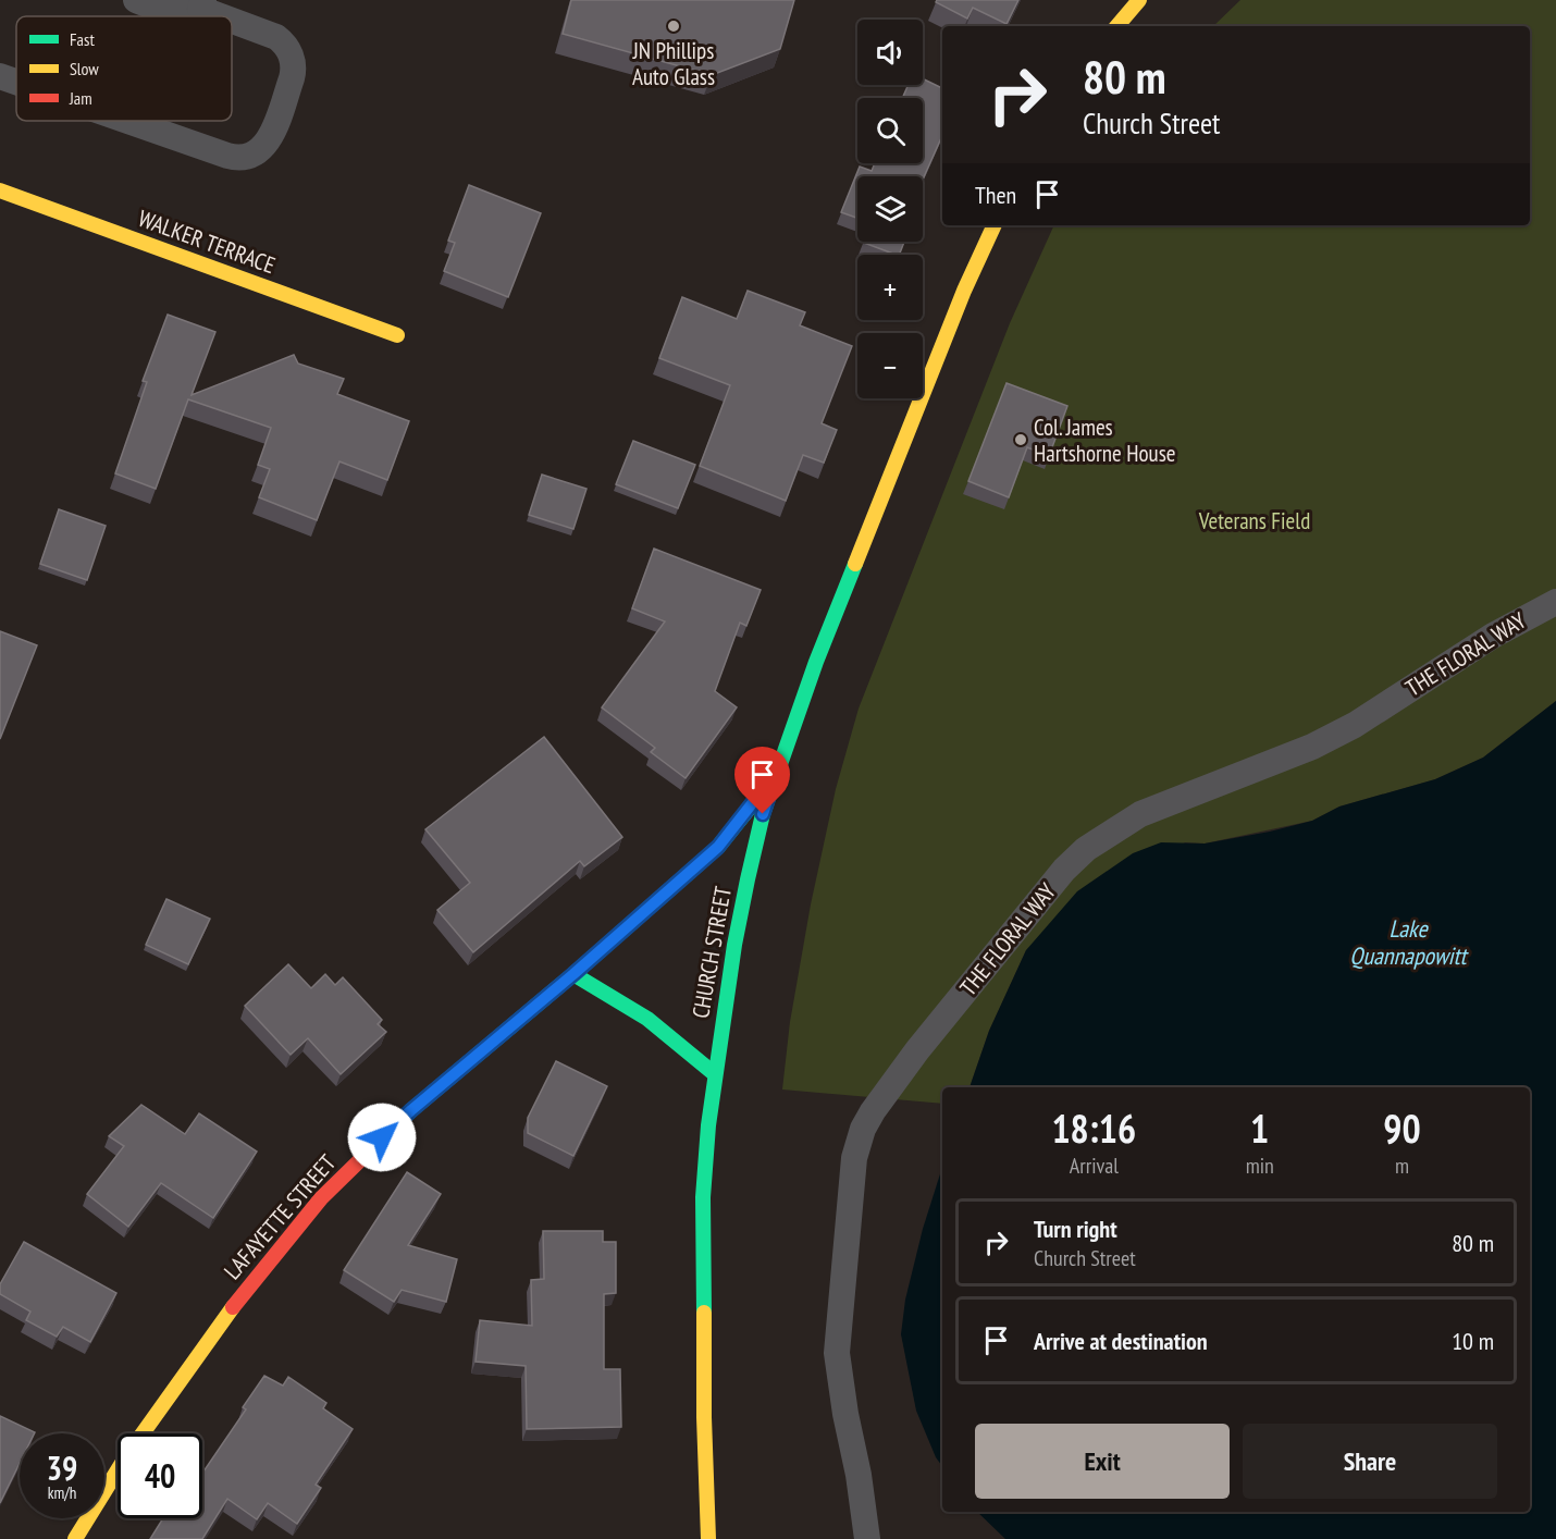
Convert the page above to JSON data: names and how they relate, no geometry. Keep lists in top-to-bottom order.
{
  "streets": {
    "street": ["WALKER TERRACE", "CHURCH STREET", "LAFAYETTE STREET"],
    "lane": ["THE FLORAL WAY"]
  },
  "crossings": [
    ["CHURCH STREET", "LAFAYETTE STREET"]
  ],
  "water": ["Lake Quannapowitt"],
  "parks": ["Veterans Field"],
  "places": ["JN Phillips Auto Glass", "Col. James Hartshorne House"],
  "legend": ["Fast", "Slow", "Jam"],
  "page": {
    "map_buttons": ["+", "−"],
    "turn": ["80 m", "Church Street"],
    "then": "Then",
    "eta": [
      "18:16",
      "Arrival",
      "1",
      "min",
      "90",
      "m"
    ],
    "list": [
      {
        "name": "Turn right",
        "note": "Church Street",
        "value": "80 m"
      },
      {
        "name": "Arrive at destination",
        "value": "10 m"
      }
    ],
    "buttons": ["Exit", "Share"],
    "speed": "39 km/h",
    "limit": "40"
  }
}
